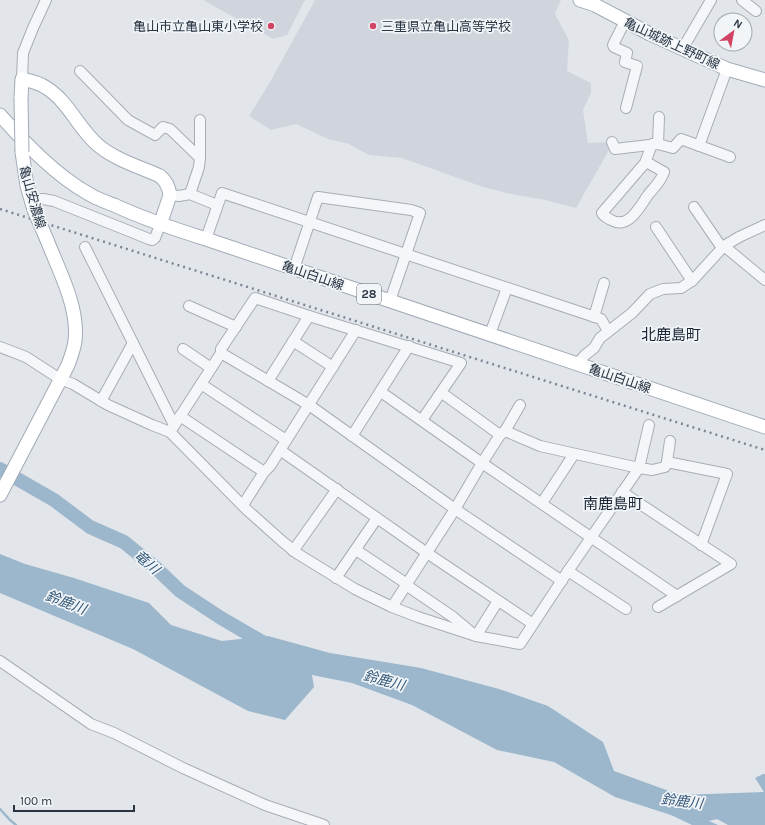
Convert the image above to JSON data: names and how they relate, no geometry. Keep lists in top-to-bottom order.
{
  "streets": {
    "main road": [
      "亀山城跡上野町線",
      "亀山安濃線",
      "亀山白山線",
      "28"
    ]
  },
  "districts": ["北鹿島町", "南鹿島町"],
  "water": ["竜川", "鈴鹿川"],
  "places": ["亀山市立亀山東小学校", "三重県立亀山高等学校"],
  "scale_bar": "100 m",
  "north": "top right"
}
